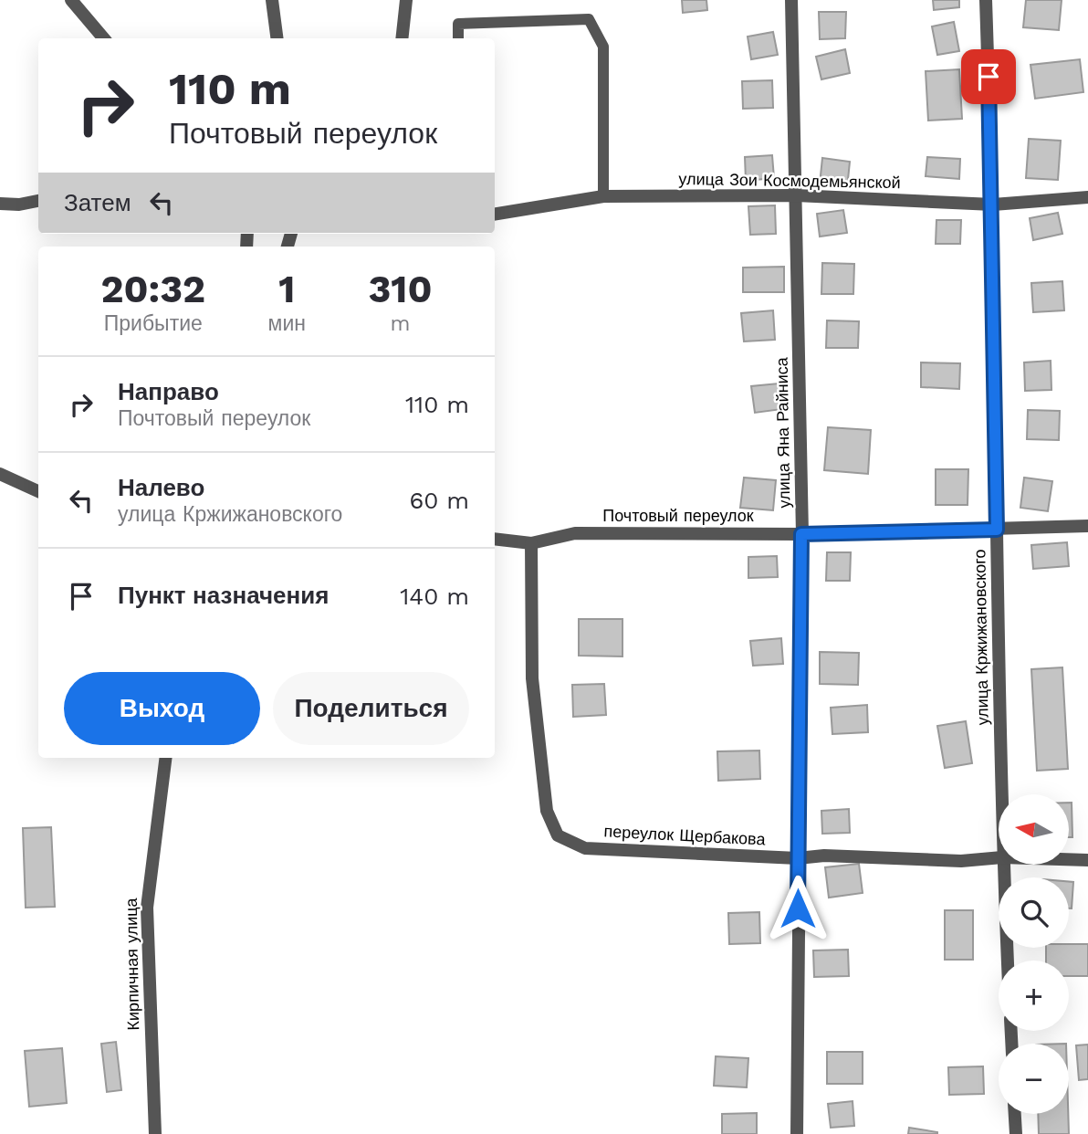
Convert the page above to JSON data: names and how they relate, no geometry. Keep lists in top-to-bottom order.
{
  "streets": {
    "street": [
      "улица Зои Космодемьянской",
      "улица Яна Райниса",
      "Почтовый переулок",
      "улица Кржижановского",
      "переулок Щербакова",
      "Кирпичная улица"
    ]
  },
  "crossings": [
    ["улица Зои Космодемьянской", "улица Яна Райниса"],
    ["улица Зои Космодемьянской", "улица Кржижановского"],
    ["улица Яна Райниса", "Почтовый переулок"],
    ["улица Яна Райниса", "переулок Щербакова"],
    ["Почтовый переулок", "улица Кржижановского"],
    ["Почтовый переулок", "переулок Щербакова"]
  ],
  "north": "left",
  "page": {
    "turn": ["110 m", "Почтовый переулок"],
    "then": "Затем",
    "eta": [
      "20:32",
      "Прибытие",
      "1",
      "мин",
      "310",
      "m"
    ],
    "list": [
      {
        "name": "Направо",
        "note": "Почтовый переулок",
        "value": "110 m"
      },
      {
        "name": "Налево",
        "note": "улица Кржижановского",
        "value": "60 m"
      },
      {
        "name": "Пункт назначения",
        "value": "140 m"
      }
    ],
    "buttons": ["Выход", "Поделиться"],
    "map_buttons": ["+", "−"]
  }
}
